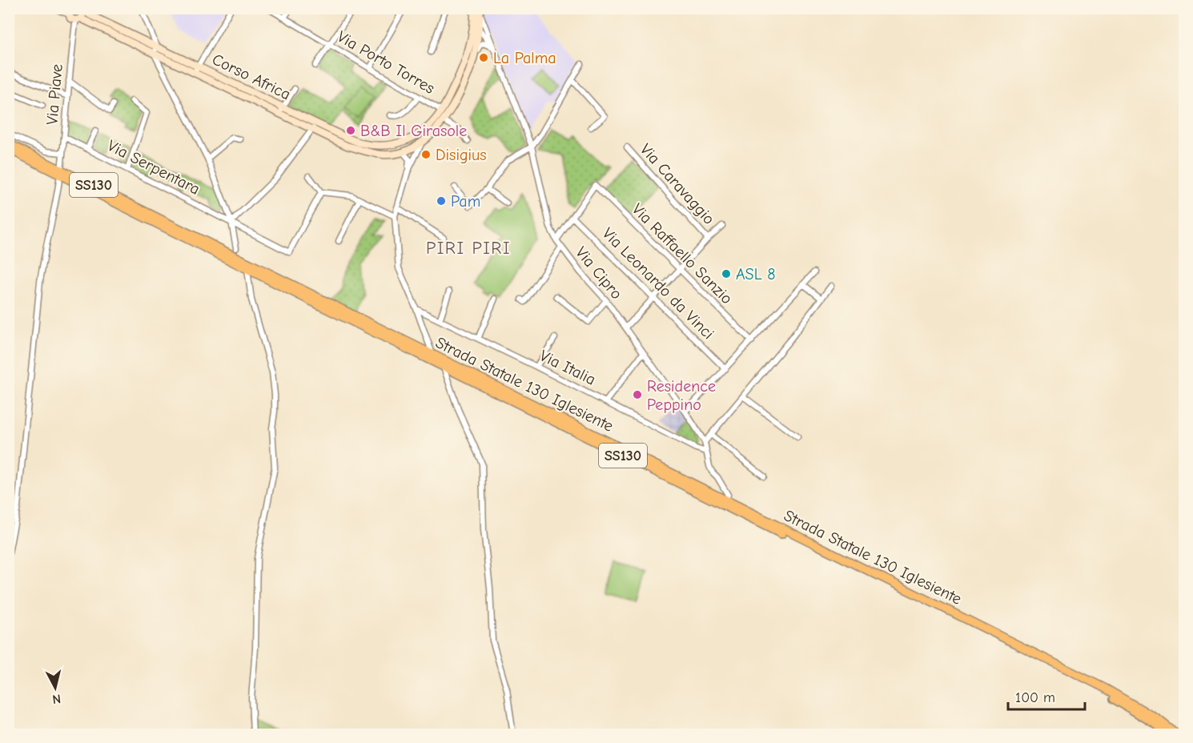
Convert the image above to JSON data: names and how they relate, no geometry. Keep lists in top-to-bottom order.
{
  "streets": {
    "main road": ["SS130", "Strada Statale 130 Iglesiente"],
    "street": [
      "Via Porto Torres",
      "Corso Africa",
      "Via Piave",
      "Via Serpentara",
      "Via Caravaggio",
      "Via Raffaello Sanzio",
      "Via Cipro",
      "Via Leonardo da Vinci",
      "Via Italia"
    ]
  },
  "crossings": [
    ["Via Porto Torres", "Corso Africa"],
    ["Corso Africa", "Via Piave"],
    ["Corso Africa", "Via Cipro"],
    ["Via Piave", "Via Serpentara"],
    ["Via Piave", "Strada Statale 130 Iglesiente"],
    ["Via Raffaello Sanzio", "Via Leonardo da Vinci"],
    ["Via Cipro", "Via Italia"]
  ],
  "districts": ["PIRI PIRI"],
  "places": [
    "La Palma",
    "B&B Il Girasole",
    "Disigius",
    "Pam",
    "ASL 8",
    "Residence Peppino"
  ],
  "scale_bar": "100 m",
  "north": "bottom"
}
